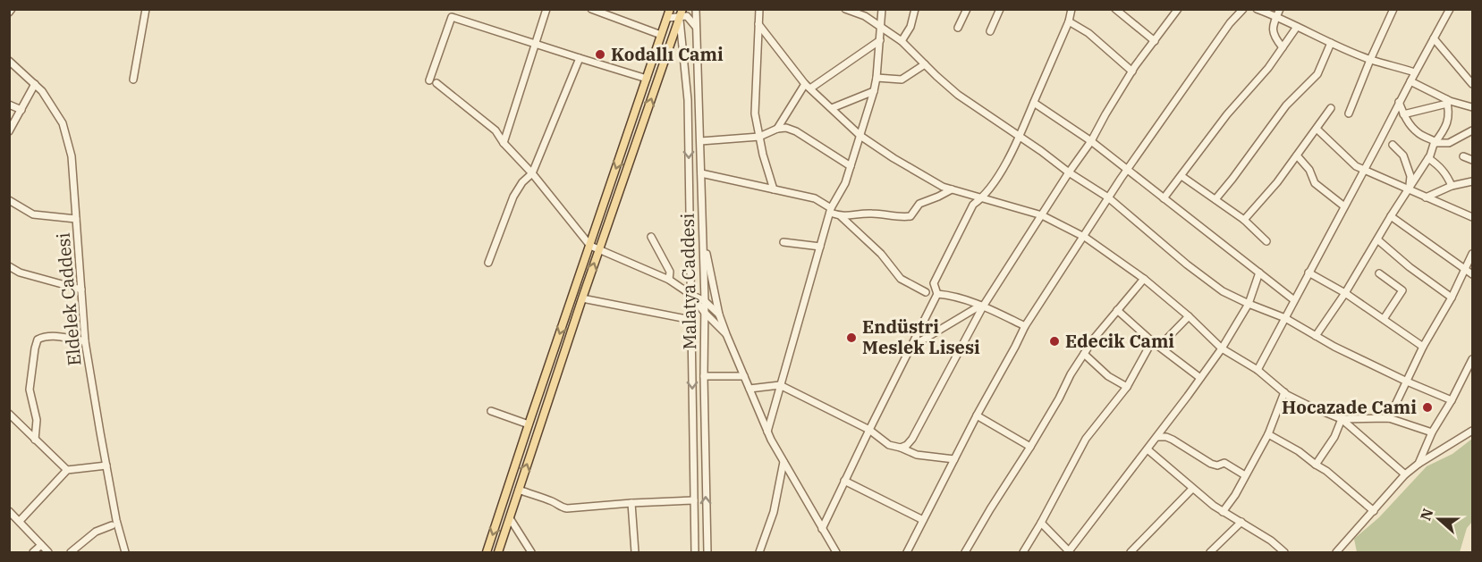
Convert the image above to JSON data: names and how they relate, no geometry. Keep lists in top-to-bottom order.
{
  "streets": {
    "street": ["Malatya Caddesi", "Eldelek Caddesi"]
  },
  "places": [
    "Kodallı Cami",
    "Endüstri Meslek Lisesi",
    "Edecik Cami",
    "Hocazade Cami"
  ],
  "north": "left"
}
